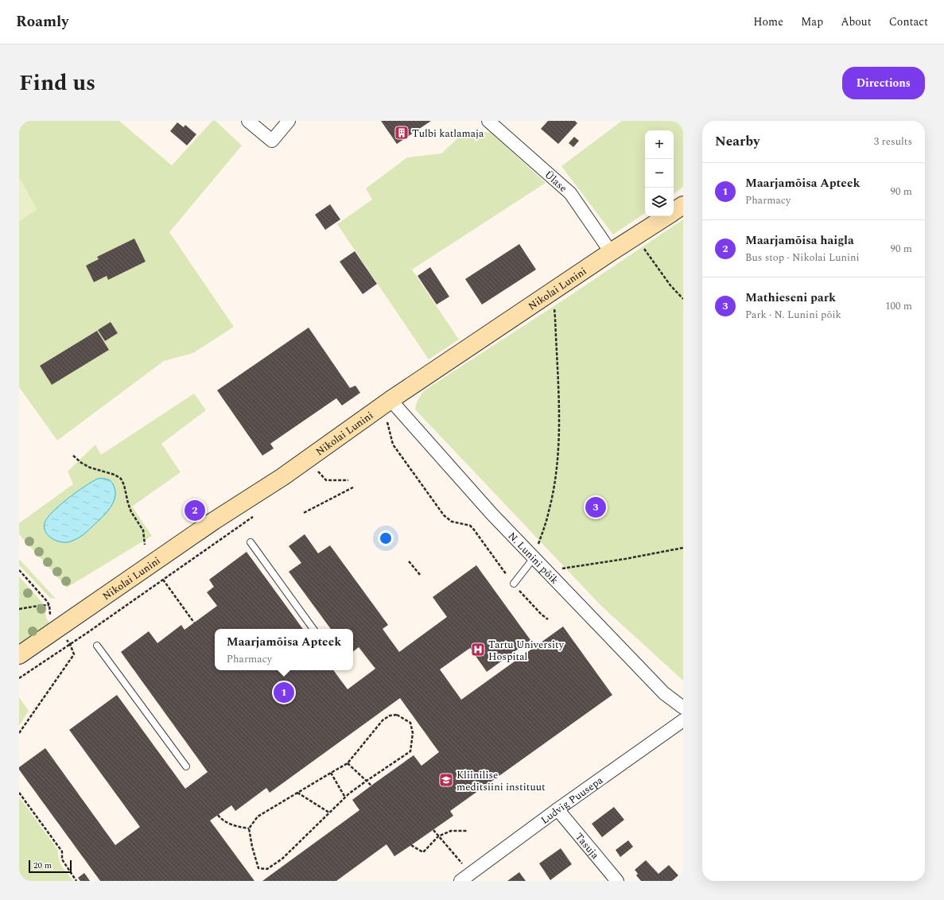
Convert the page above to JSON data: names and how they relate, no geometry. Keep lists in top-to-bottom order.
{
  "streets": {
    "street": [
      "Ülase",
      "Nikolai Lunini",
      "N. Lunini põik",
      "Ludvig Puusepa",
      "Tasuja"
    ]
  },
  "crossings": [
    ["Ülase", "Nikolai Lunini"],
    ["Nikolai Lunini", "N. Lunini põik"],
    ["Ludvig Puusepa", "Tasuja"]
  ],
  "places": {
    "building": ["Tulbi katlamaja"],
    "hospital": ["Tartu University Hospital"],
    "school or university": ["Kliinilise meditsiini instituut"]
  },
  "scale_bar": "20 m",
  "page": {
    "header": "Roamly",
    "nav": [
      "Home",
      "Map",
      "About",
      "Contact"
    ],
    "title": "Find us",
    "buttons": "Directions",
    "heading": ["Nearby", "3 results"],
    "map_buttons": ["+", "−"],
    "list": [
      {
        "mark": "1",
        "name": "Maarjamõisa Apteek",
        "note": "Pharmacy",
        "value": "90 m"
      },
      {
        "mark": "2",
        "name": "Maarjamõisa haigla",
        "note": "Bus stop · Nikolai Lunini",
        "value": "90 m"
      },
      {
        "mark": "3",
        "name": "Mathieseni park",
        "note": "Park · N. Lunini põik",
        "value": "100 m"
      }
    ],
    "pins": ["3", "2", "1"],
    "popup": ["Maarjamõisa Apteek", "Pharmacy"],
    "scale": "20 m"
  }
}
